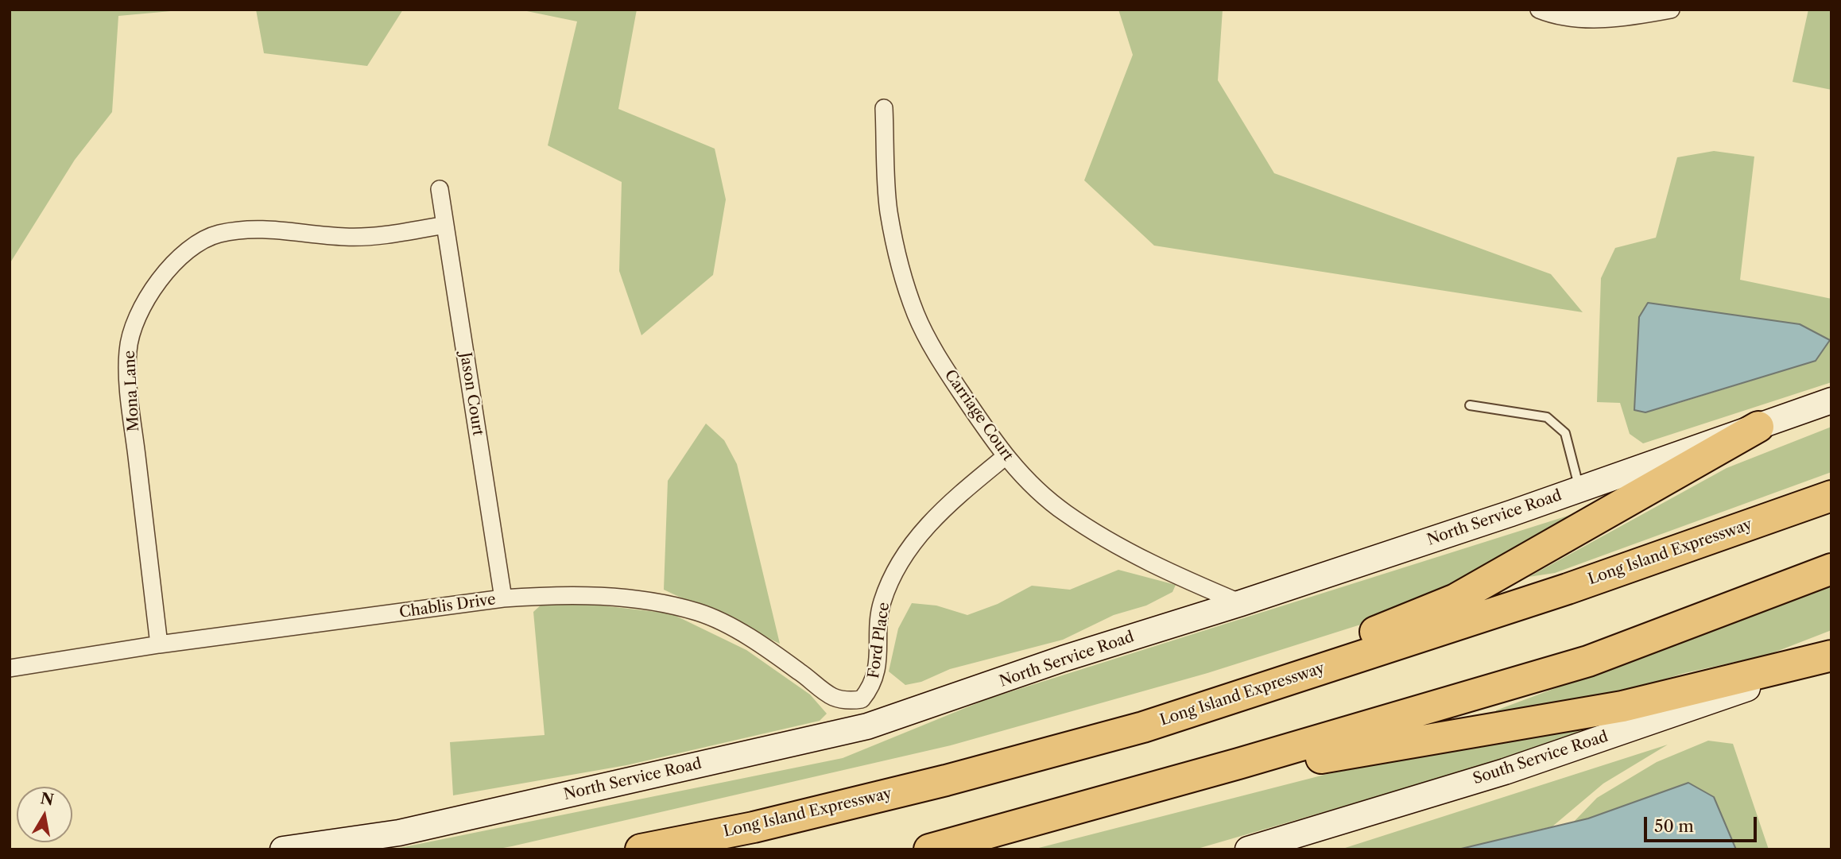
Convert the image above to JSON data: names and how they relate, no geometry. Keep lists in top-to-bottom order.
{
  "streets": {
    "highway": ["Long Island Expressway"],
    "main road": ["North Service Road", "South Service Road"],
    "street": [
      "Mona Lane",
      "Jason Court",
      "Carriage Court",
      "Chablis Drive",
      "Ford Place"
    ]
  },
  "crossings": [
    ["Mona Lane", "Jason Court"],
    ["Mona Lane", "Chablis Drive"],
    ["Jason Court", "Chablis Drive"],
    ["Carriage Court", "North Service Road"],
    ["Carriage Court", "Ford Place"],
    ["Chablis Drive", "Ford Place"]
  ],
  "scale_bar": "50 m",
  "north": "top"
}
